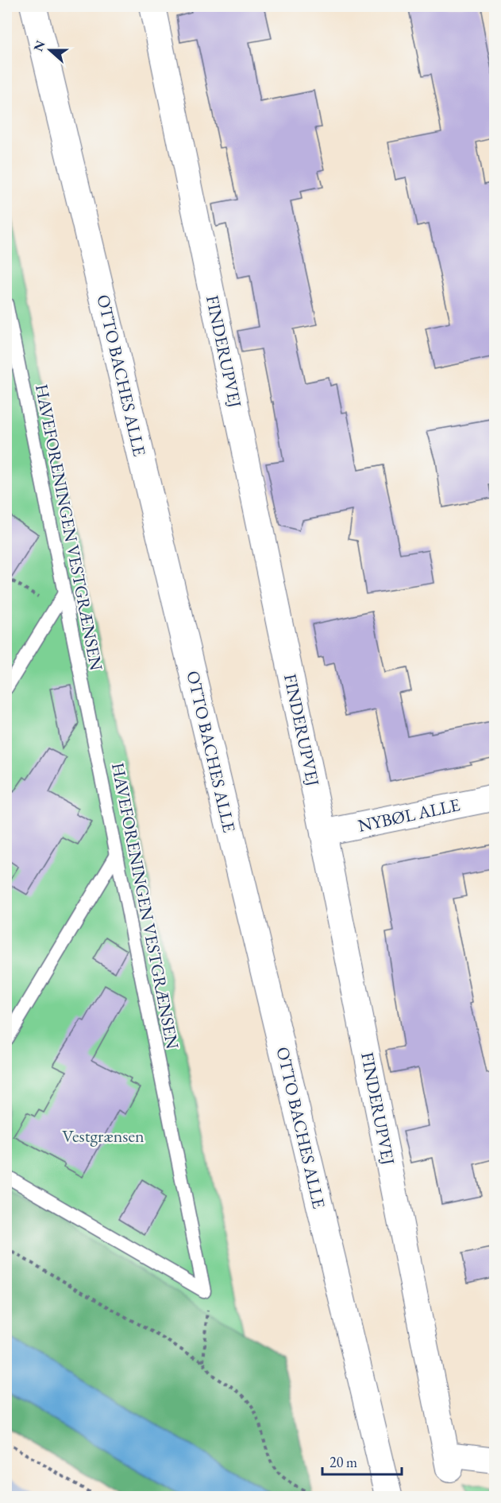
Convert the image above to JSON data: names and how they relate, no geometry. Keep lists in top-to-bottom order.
{
  "streets": {
    "street": ["FINDERUPVEJ", "OTTO BACHES ALLE", "NYBØL ALLE"],
    "lane": ["HAVEFORENINGEN VESTGRÆNSEN"]
  },
  "crossings": [
    ["FINDERUPVEJ", "NYBØL ALLE"]
  ],
  "parks": ["Vestgrænsen"],
  "scale_bar": "20 m",
  "north": "left"
}
